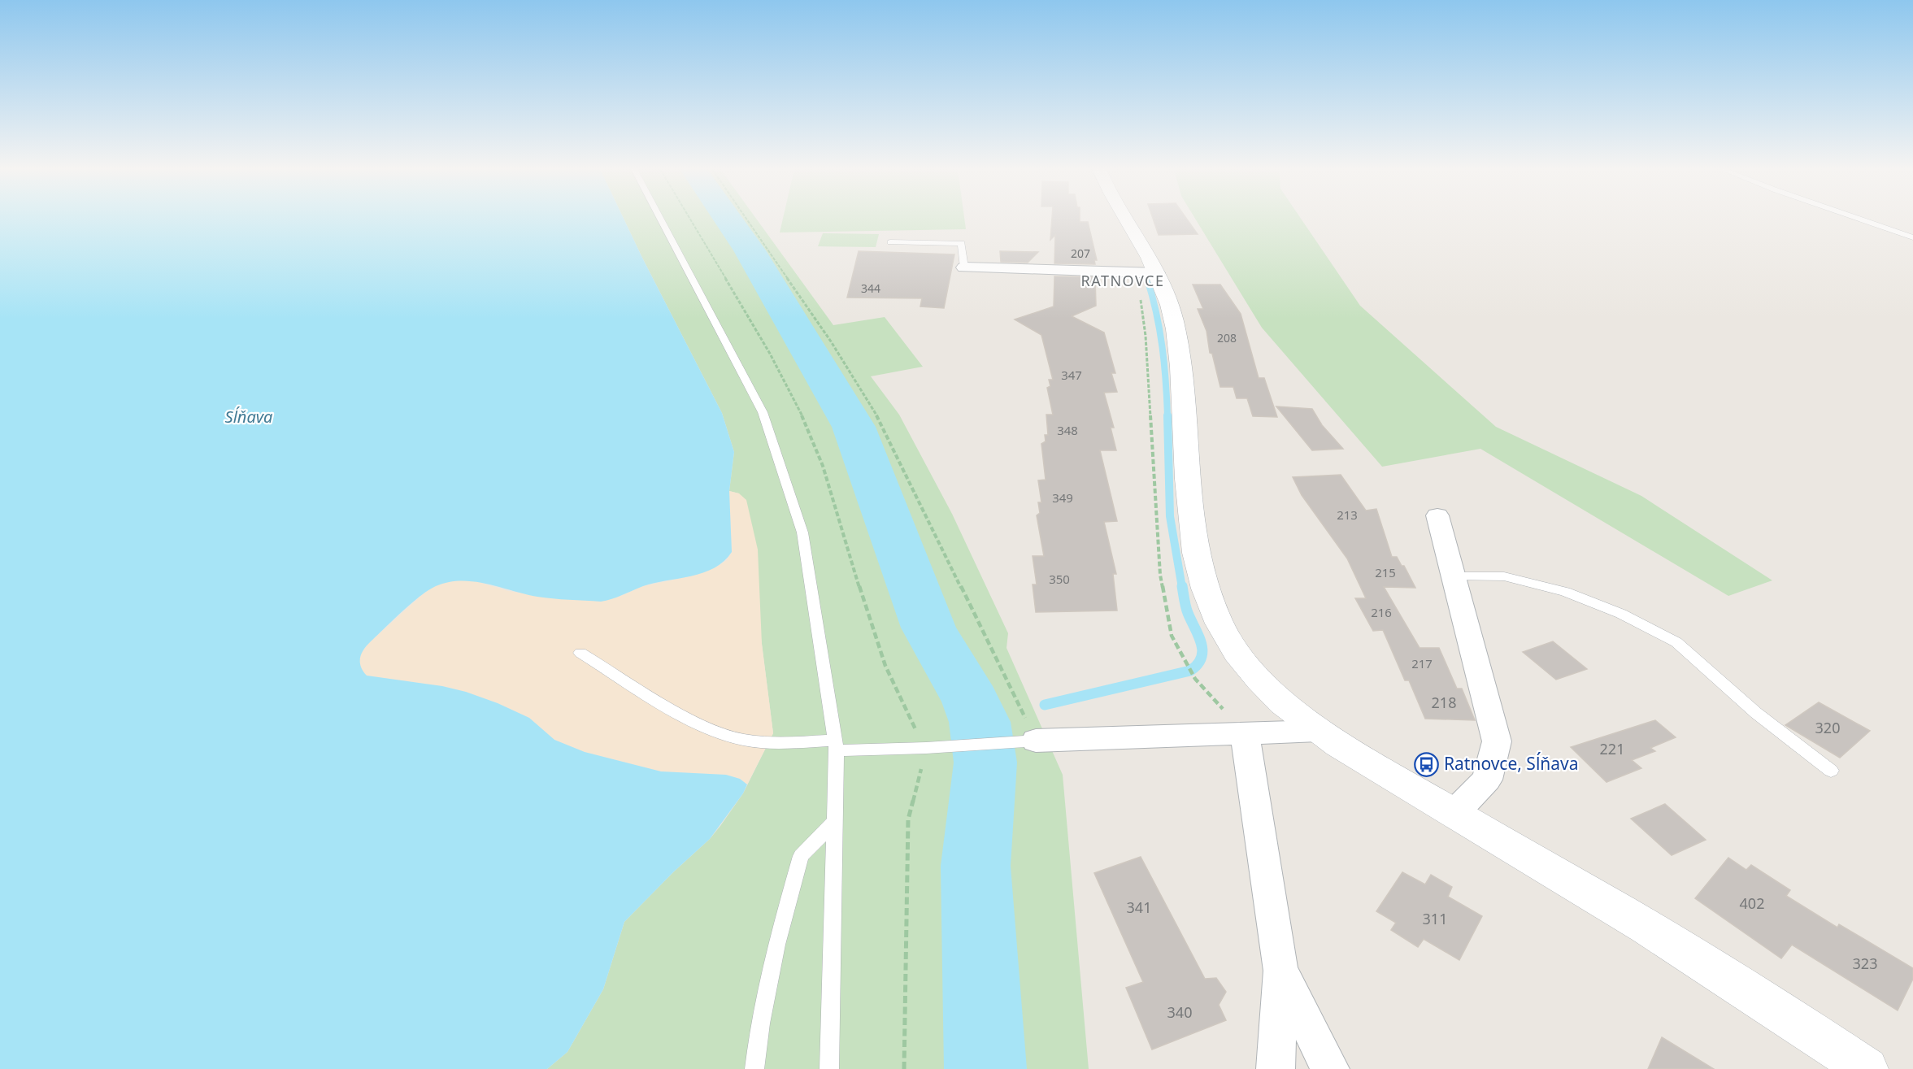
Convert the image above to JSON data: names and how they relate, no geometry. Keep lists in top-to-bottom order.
{
  "districts": ["RATNOVCE"],
  "water": ["Sĺňava"],
  "places": {
    "bus stop": ["Ratnovce, Sĺňava"]
  },
  "house_numbers": [
    "207",
    "344",
    "208",
    "347",
    "348",
    "349",
    "213",
    "215",
    "350",
    "216",
    "217",
    "218",
    "320",
    "221",
    "402",
    "341",
    "311",
    "323",
    "340"
  ]
}
